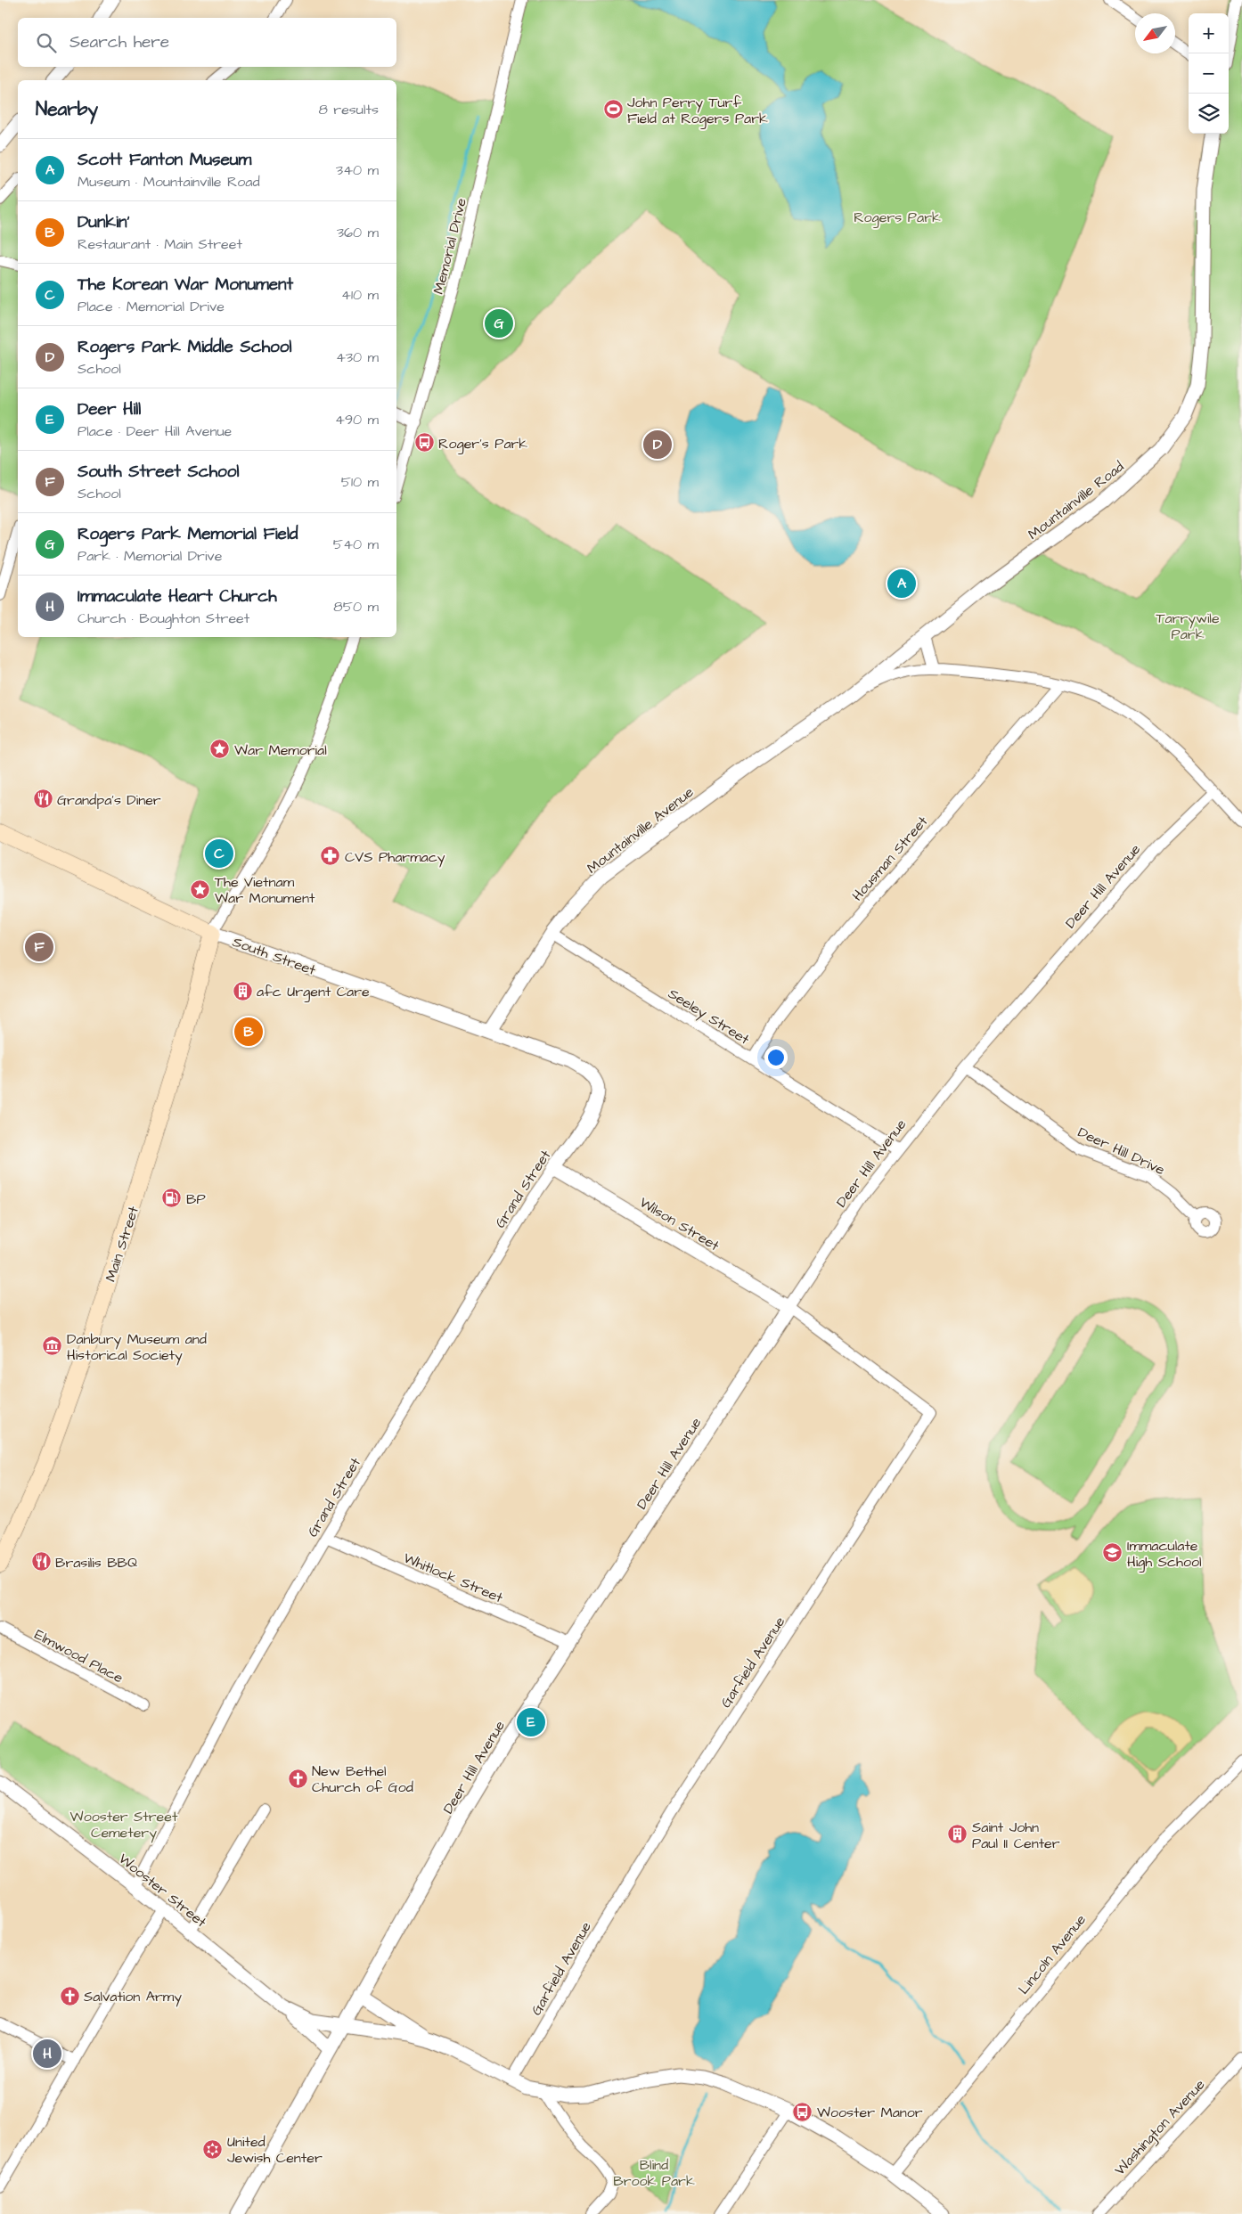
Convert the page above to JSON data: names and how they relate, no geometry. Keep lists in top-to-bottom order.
{
  "streets": {
    "main road": ["South Street", "Main Street"],
    "street": [
      "Memorial Drive",
      "Mountainville Road",
      "Mountainville Avenue",
      "Housman Street",
      "Deer Hill Avenue",
      "Seeley Street",
      "Deer Hill Drive",
      "Grand Street",
      "Wilson Street",
      "Whitlock Street",
      "Elmwood Place",
      "Garfield Avenue",
      "Wooster Street",
      "Lincoln Avenue",
      "Washington Avenue"
    ]
  },
  "crossings": [
    ["Mountainville Road", "Mountainville Avenue"],
    ["Mountainville Avenue", "South Street"],
    ["Mountainville Avenue", "Seeley Street"],
    ["Housman Street", "Seeley Street"],
    ["Deer Hill Avenue", "Seeley Street"],
    ["Deer Hill Avenue", "Deer Hill Drive"],
    ["Deer Hill Avenue", "Wilson Street"],
    ["Deer Hill Avenue", "Whitlock Street"],
    ["Deer Hill Avenue", "Garfield Avenue"],
    ["Deer Hill Avenue", "Wooster Street"],
    ["South Street", "Grand Street"],
    ["South Street", "Main Street"],
    ["Grand Street", "Wilson Street"],
    ["Grand Street", "Whitlock Street"],
    ["Grand Street", "Wooster Street"],
    ["Wilson Street", "Garfield Avenue"]
  ],
  "parks": [
    "Rogers Park",
    "Tarrywile Park",
    "Wooster Street Cemetery",
    "Blind Brook Park"
  ],
  "places": {
    "sports": ["John Perry Turf Field at Rogers Park"],
    "bus stop": ["Roger's Park", "Wooster Manor"],
    "place": ["War Memorial", "The Vietnam War Monument"],
    "restaurant": ["Grandpa's Diner", "Brasilis BBQ"],
    "pharmacy": ["CVS Pharmacy"],
    "building": ["afc Urgent Care", "Saint John Paul II Center"],
    "fuel station": ["BP"],
    "museum": ["Danbury Museum and Historical Society"],
    "school or university": ["Immaculate High School"],
    "church": ["New Bethel Church of God", "Salvation Army"],
    "synagogue": ["United Jewish Center"]
  },
  "north": "bottom left",
  "page": {
    "map_buttons": ["+", "−"],
    "search": "Search here",
    "heading": ["Nearby", "8 results"],
    "list": [
      {
        "mark": "A",
        "name": "Scott Fanton Museum",
        "note": "Museum · Mountainville Road",
        "value": "340 m"
      },
      {
        "mark": "B",
        "name": "Dunkin'",
        "note": "Restaurant · Main Street",
        "value": "360 m"
      },
      {
        "mark": "C",
        "name": "The Korean War Monument",
        "note": "Place · Memorial Drive",
        "value": "410 m"
      },
      {
        "mark": "D",
        "name": "Rogers Park Middle School",
        "note": "School",
        "value": "430 m"
      },
      {
        "mark": "E",
        "name": "Deer Hill",
        "note": "Place · Deer Hill Avenue",
        "value": "490 m"
      },
      {
        "mark": "F",
        "name": "South Street School",
        "note": "School",
        "value": "510 m"
      },
      {
        "mark": "G",
        "name": "Rogers Park Memorial Field",
        "note": "Park · Memorial Drive",
        "value": "540 m"
      },
      {
        "mark": "H",
        "name": "Immaculate Heart Church",
        "note": "Church · Boughton Street",
        "value": "850 m"
      }
    ],
    "pins": [
      "G",
      "D",
      "A",
      "C",
      "F",
      "B",
      "E",
      "H"
    ]
  }
}
